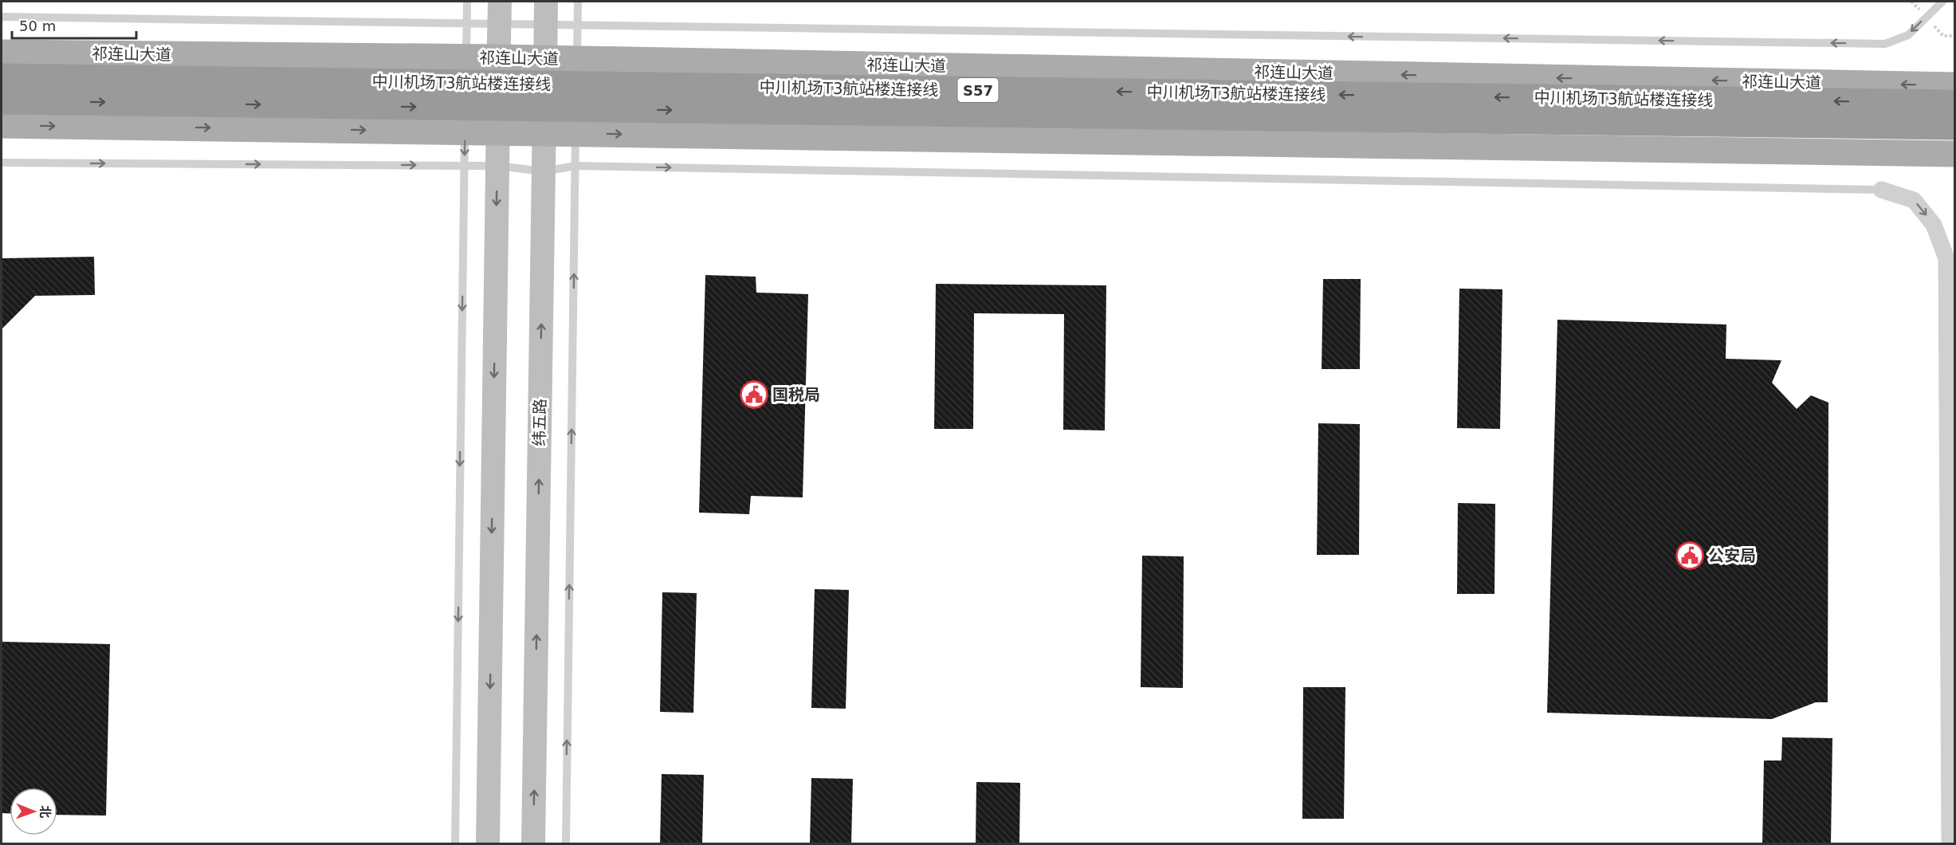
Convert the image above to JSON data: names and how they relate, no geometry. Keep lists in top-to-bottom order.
{
  "streets": {
    "highway": ["中川机场T3航站楼连接线", "S57"],
    "main road": ["祁连山大道"],
    "street": ["纬五路"]
  },
  "crossings": [
    ["祁连山大道", "纬五路"]
  ],
  "places": {
    "public building": ["国税局", "公安局"]
  },
  "scale_bar": "50 m",
  "north": "right"
}
